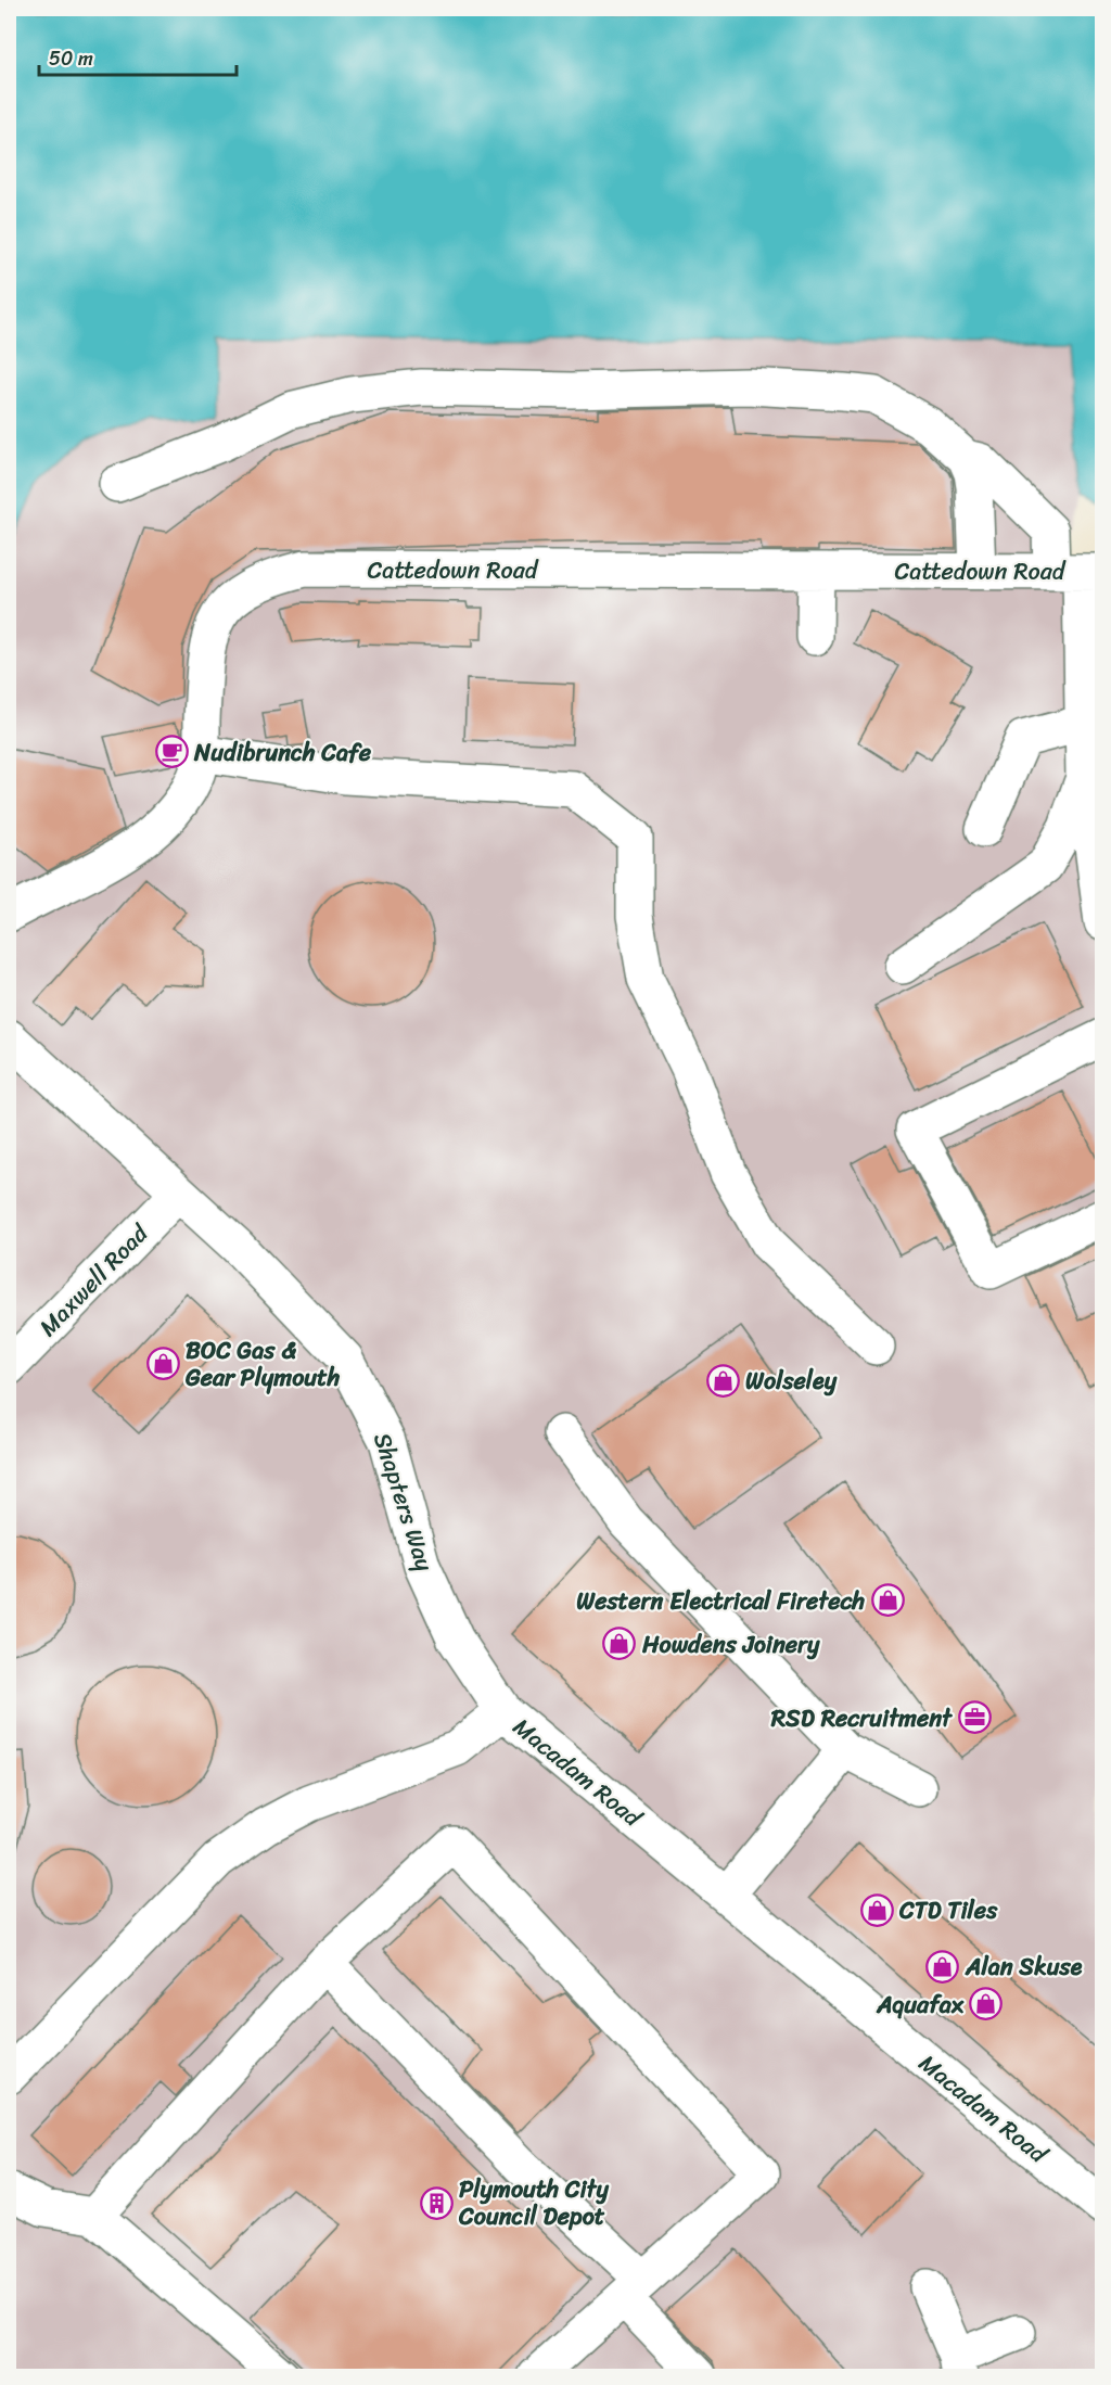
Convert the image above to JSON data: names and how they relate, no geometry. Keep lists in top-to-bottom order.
{
  "streets": {
    "street": [
      "Cattedown Road",
      "Maxwell Road",
      "Shapters Way",
      "Macadam Road"
    ]
  },
  "crossings": [
    ["Maxwell Road", "Shapters Way"],
    ["Shapters Way", "Macadam Road"]
  ],
  "places": {
    "cafe": ["Nudibrunch Cafe"],
    "shop": [
      "BOC Gas & Gear Plymouth",
      "Wolseley",
      "Western Electrical Firetech",
      "Howdens Joinery",
      "CTD Tiles",
      "Alan Skuse",
      "Aquafax"
    ],
    "office": ["RSD Recruitment"],
    "building": ["Plymouth City Council Depot"]
  },
  "scale_bar": "50 m"
}
